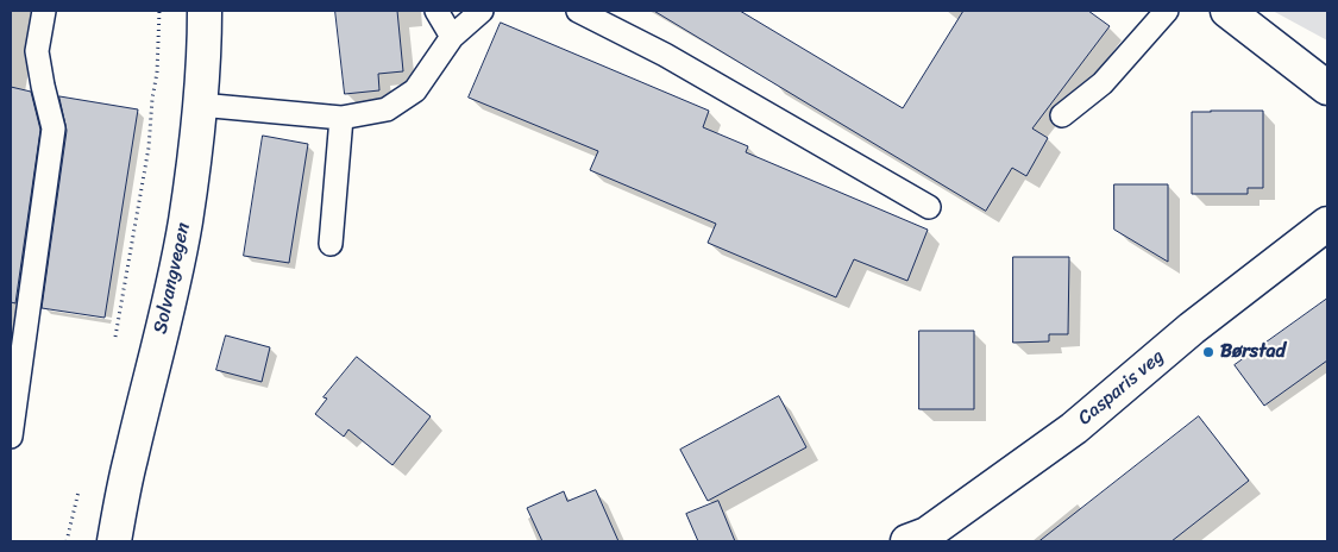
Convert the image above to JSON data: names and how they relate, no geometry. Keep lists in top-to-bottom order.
{
  "streets": {
    "street": ["Solvangvegen", "Casparis veg"]
  },
  "places": ["Børstad"]
}
